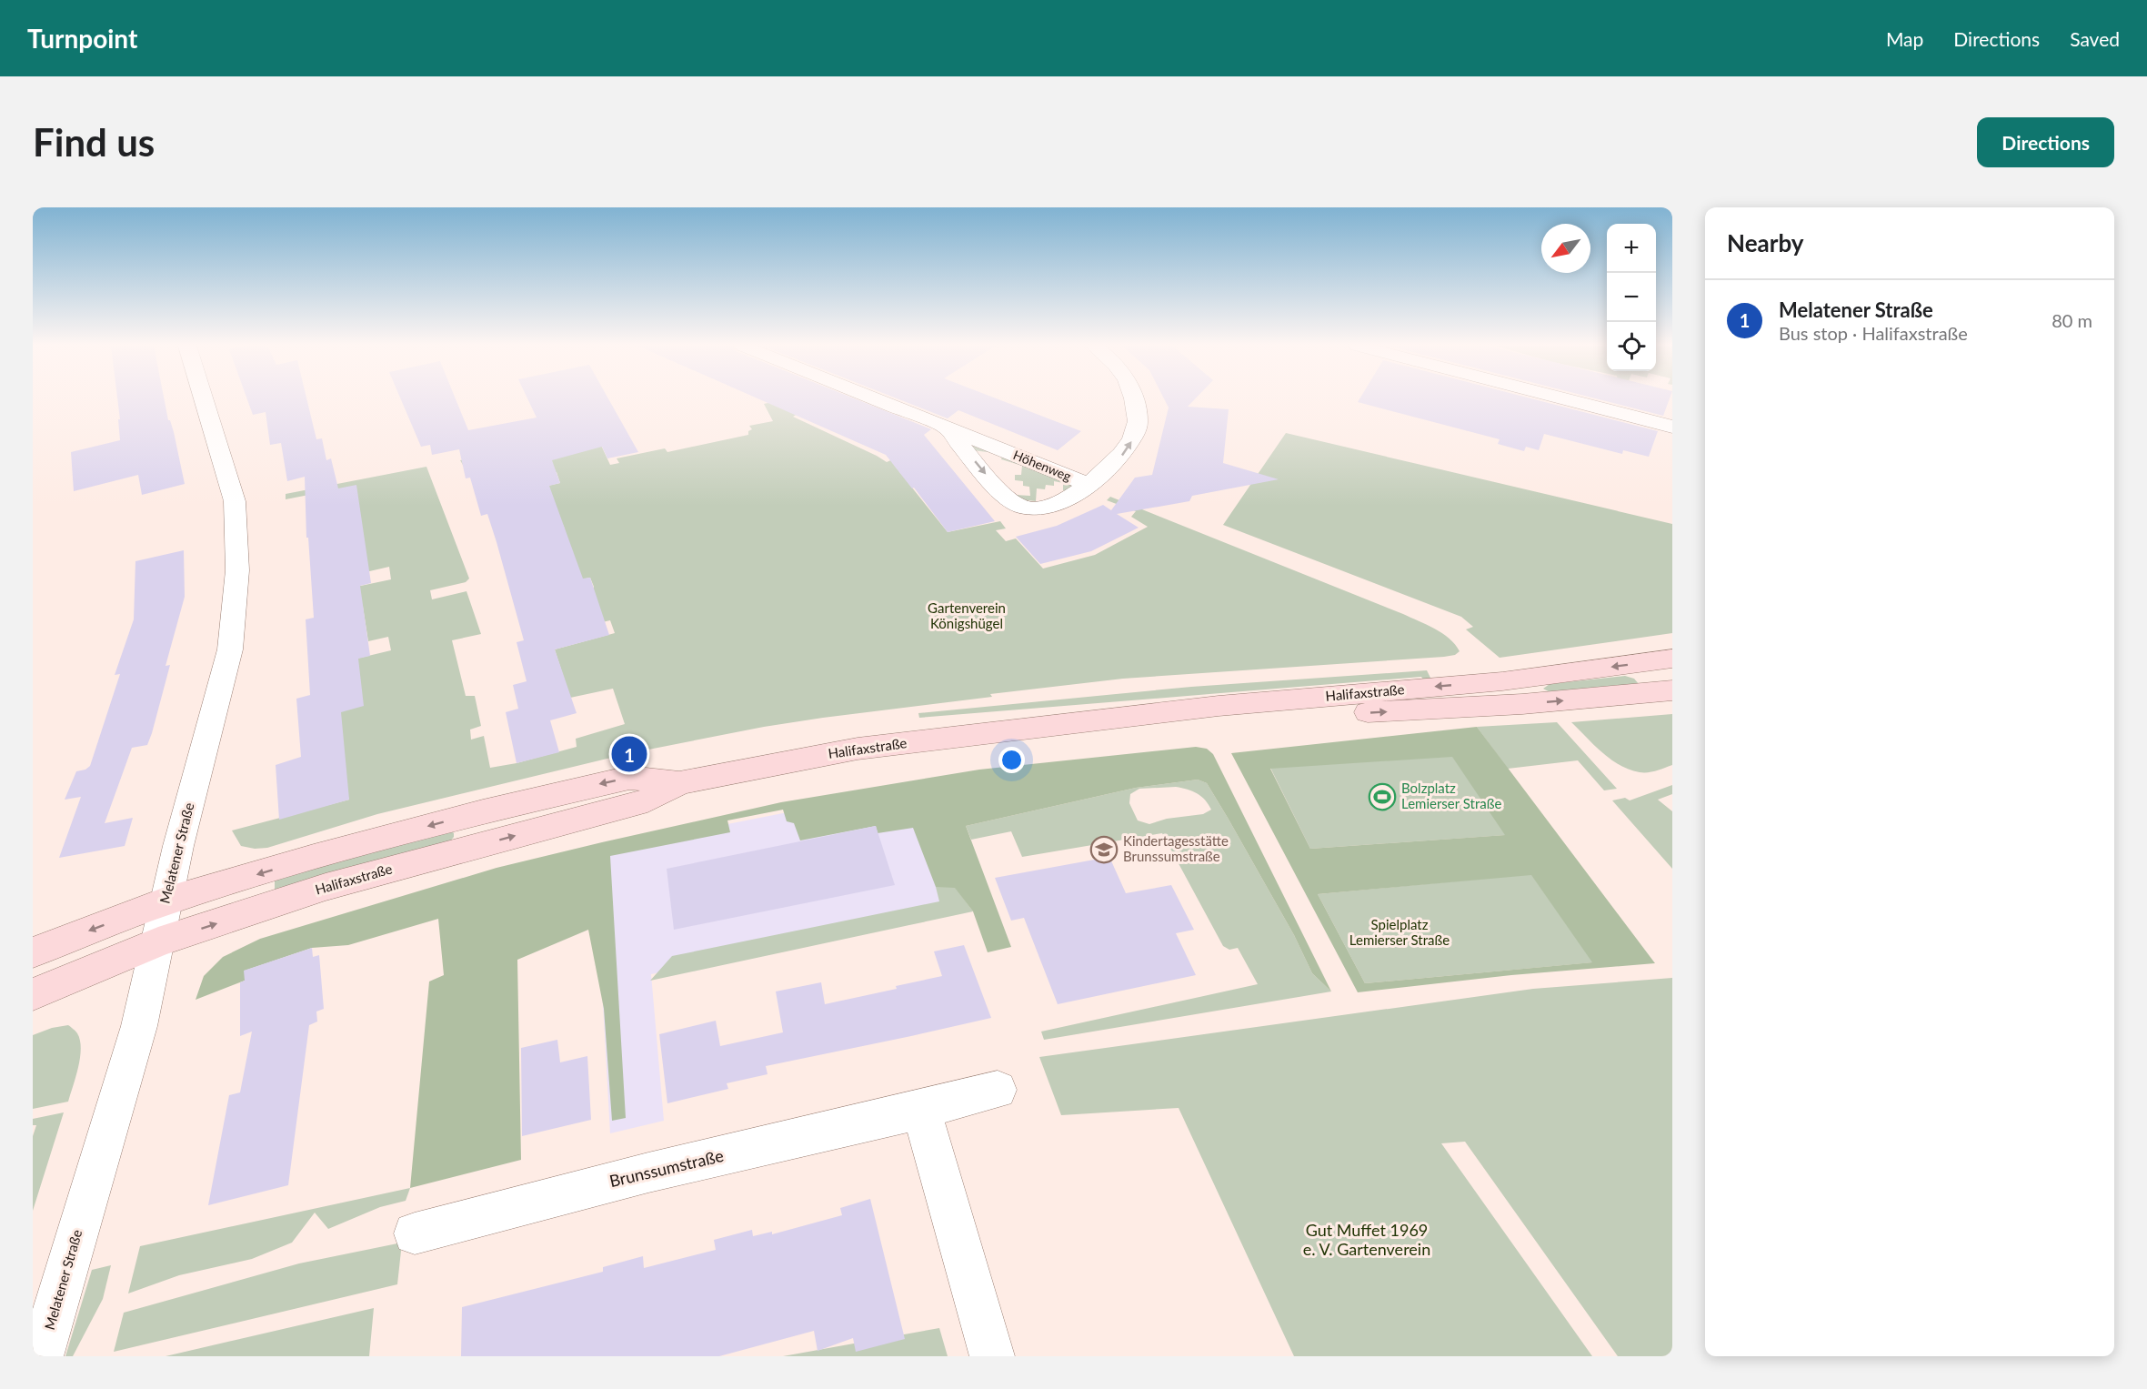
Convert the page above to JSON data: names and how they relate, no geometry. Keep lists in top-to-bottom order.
{
  "streets": {
    "main road": ["Halifaxstraße"],
    "street": ["Höhenweg", "Melatener Straße", "Brunssumstraße"]
  },
  "crossings": [
    ["Halifaxstraße", "Melatener Straße"]
  ],
  "parks": ["Gartenverein Königshügel", "Spielplatz Lemierser Straße", "Gut Muffet 1969 e. V. Gartenverein"],
  "places": {
    "sports": ["Bolzplatz Lemierser Straße"],
    "school or university": ["Kindertagesstätte Brunssumstraße"]
  },
  "north": "bottom left",
  "page": {
    "header": "Turnpoint",
    "nav": ["Map", "Directions", "Saved"],
    "buttons": "Directions",
    "title": "Find us",
    "heading": "Nearby",
    "map_buttons": ["+", "−"],
    "list": [
      {
        "mark": "1",
        "name": "Melatener Straße",
        "note": "Bus stop · Halifaxstraße",
        "value": "80 m"
      }
    ],
    "pins": "1"
  }
}
